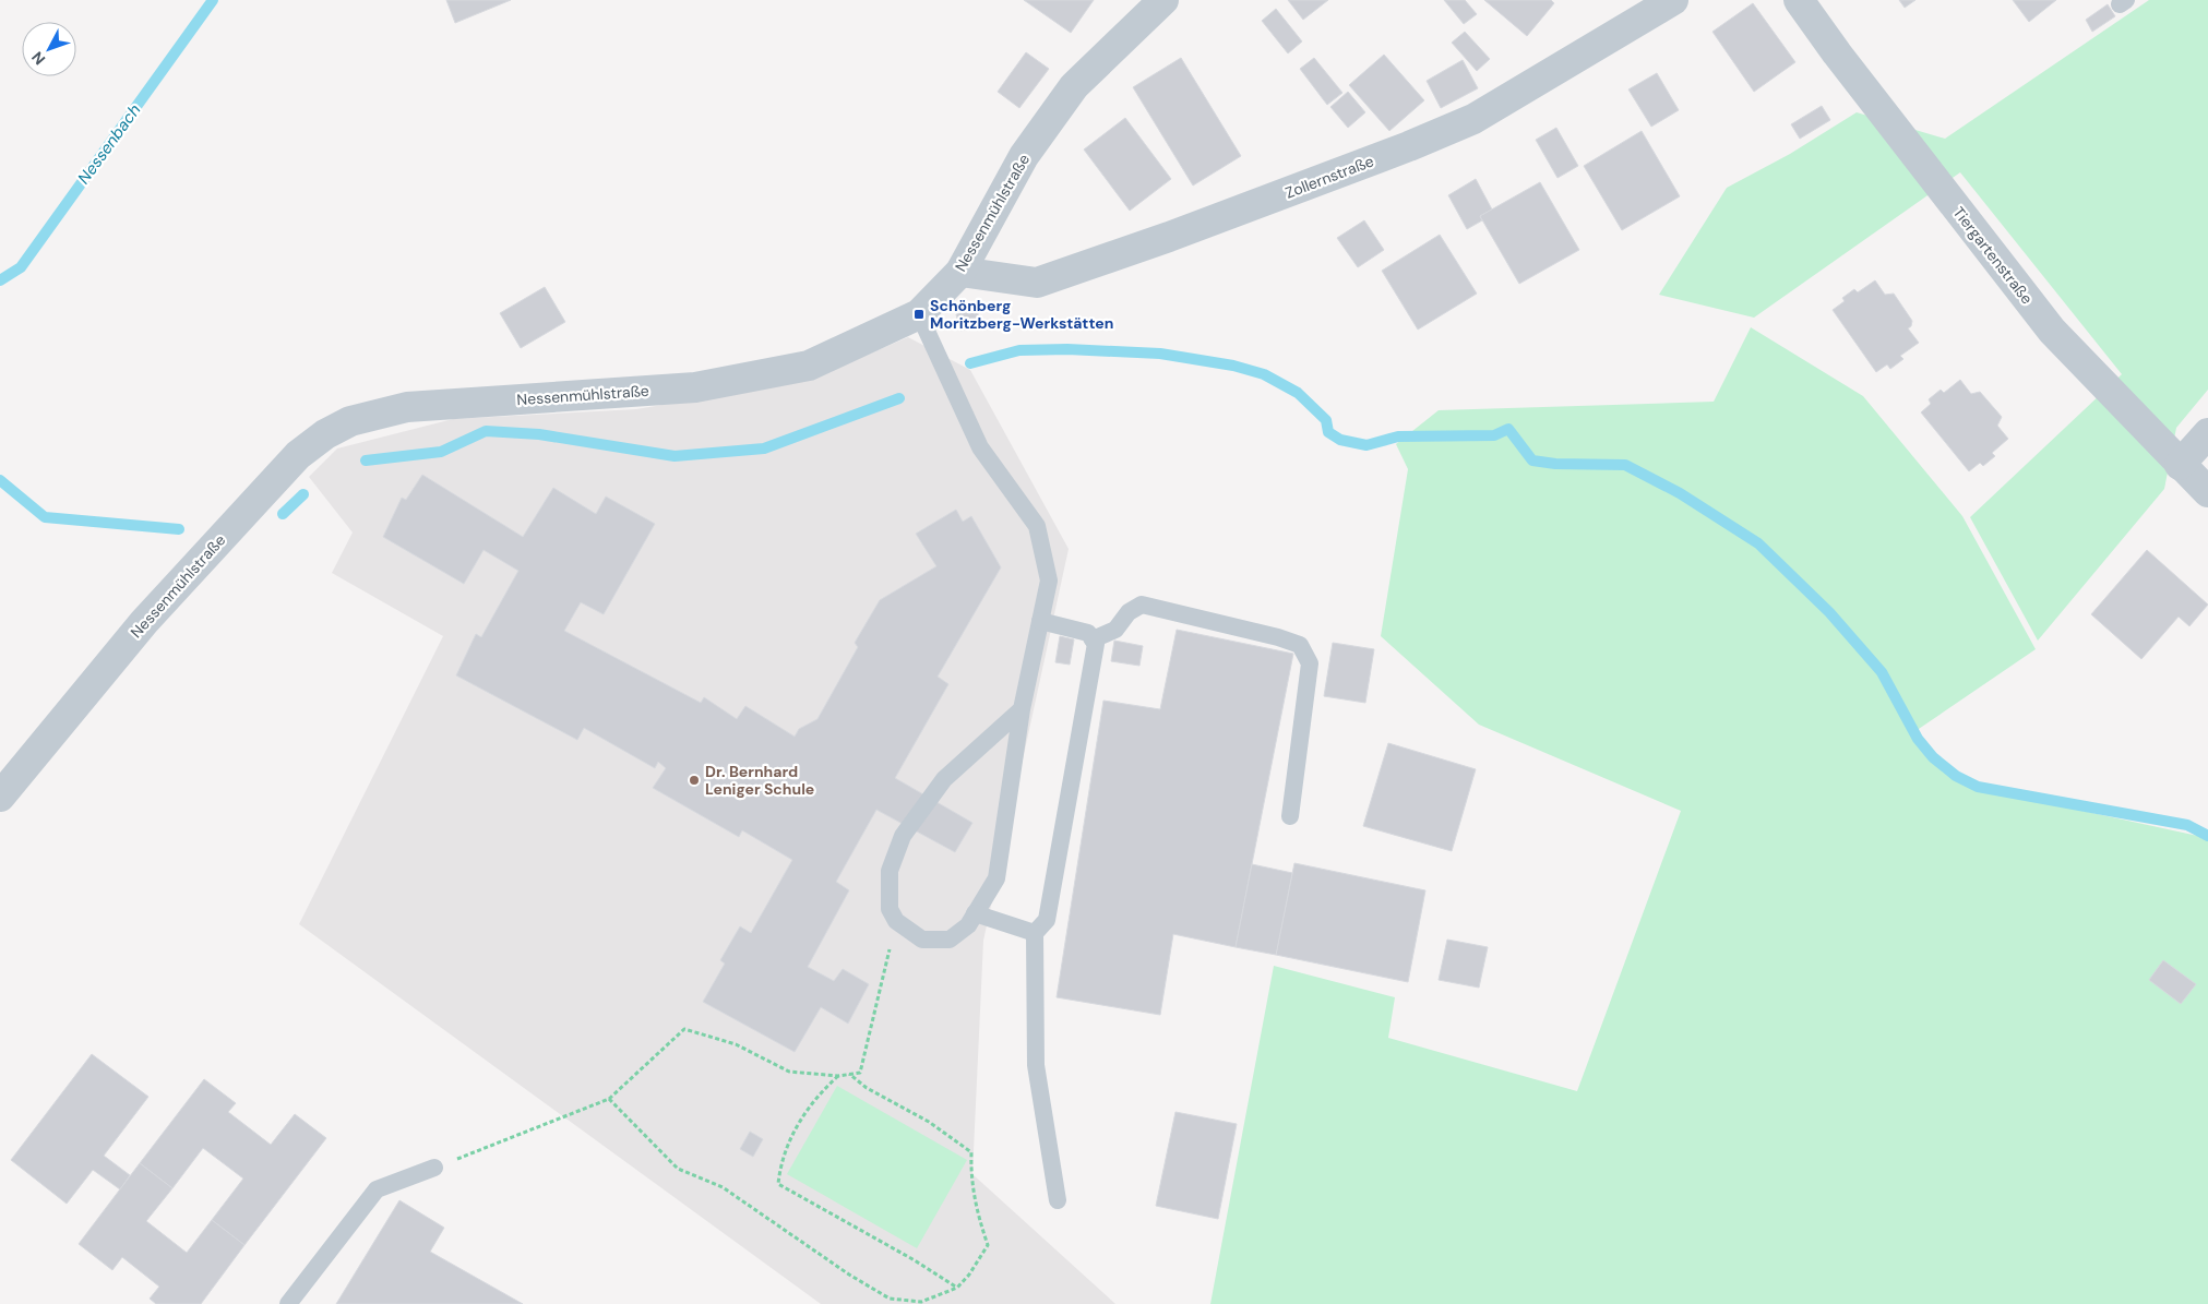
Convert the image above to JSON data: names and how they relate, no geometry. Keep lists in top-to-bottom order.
{
  "streets": {
    "street": ["Zollernstraße", "Nessenmühlstraße", "Tiergartenstraße"]
  },
  "crossings": [
    ["Zollernstraße", "Nessenmühlstraße"]
  ],
  "water": ["Nessenbach"],
  "places": {
    "transit": ["Schönberg Moritzberg-Werkstätten"],
    "other": ["Dr. Bernhard Leniger Schule"]
  },
  "north": "bottom left"
}
